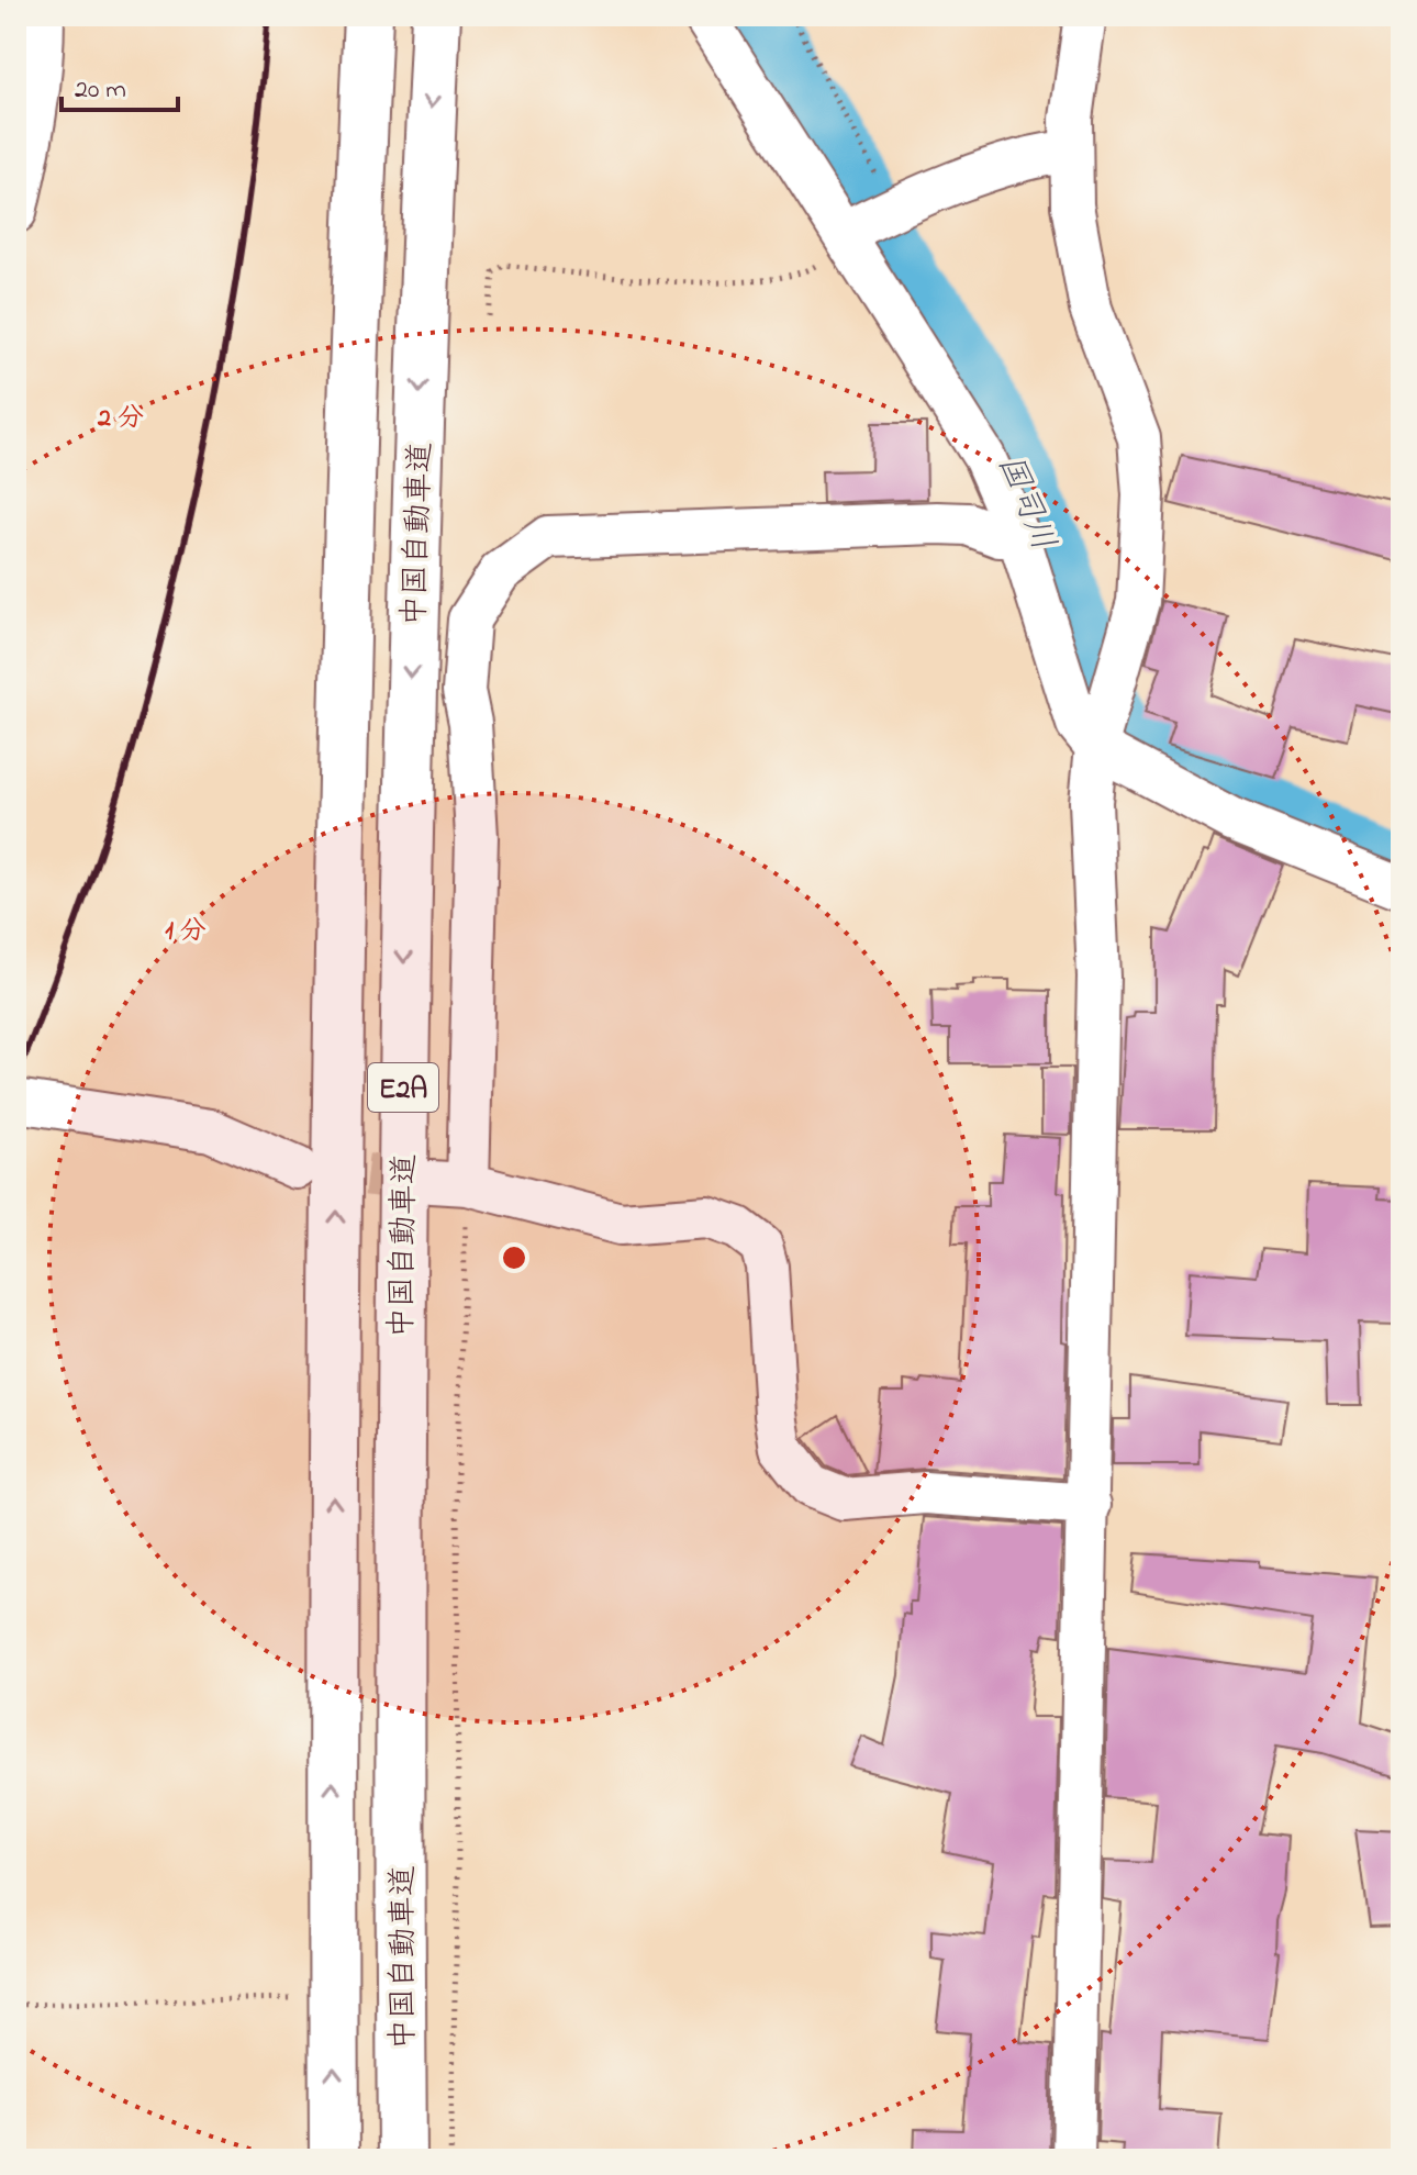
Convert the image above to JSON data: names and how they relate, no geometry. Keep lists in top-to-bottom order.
{
  "streets": {
    "highway": ["中国自動車道", "E2A"]
  },
  "water": ["国司川"],
  "scale_bar": "20 m",
  "rings": ["2 分", "1 分"]
}
